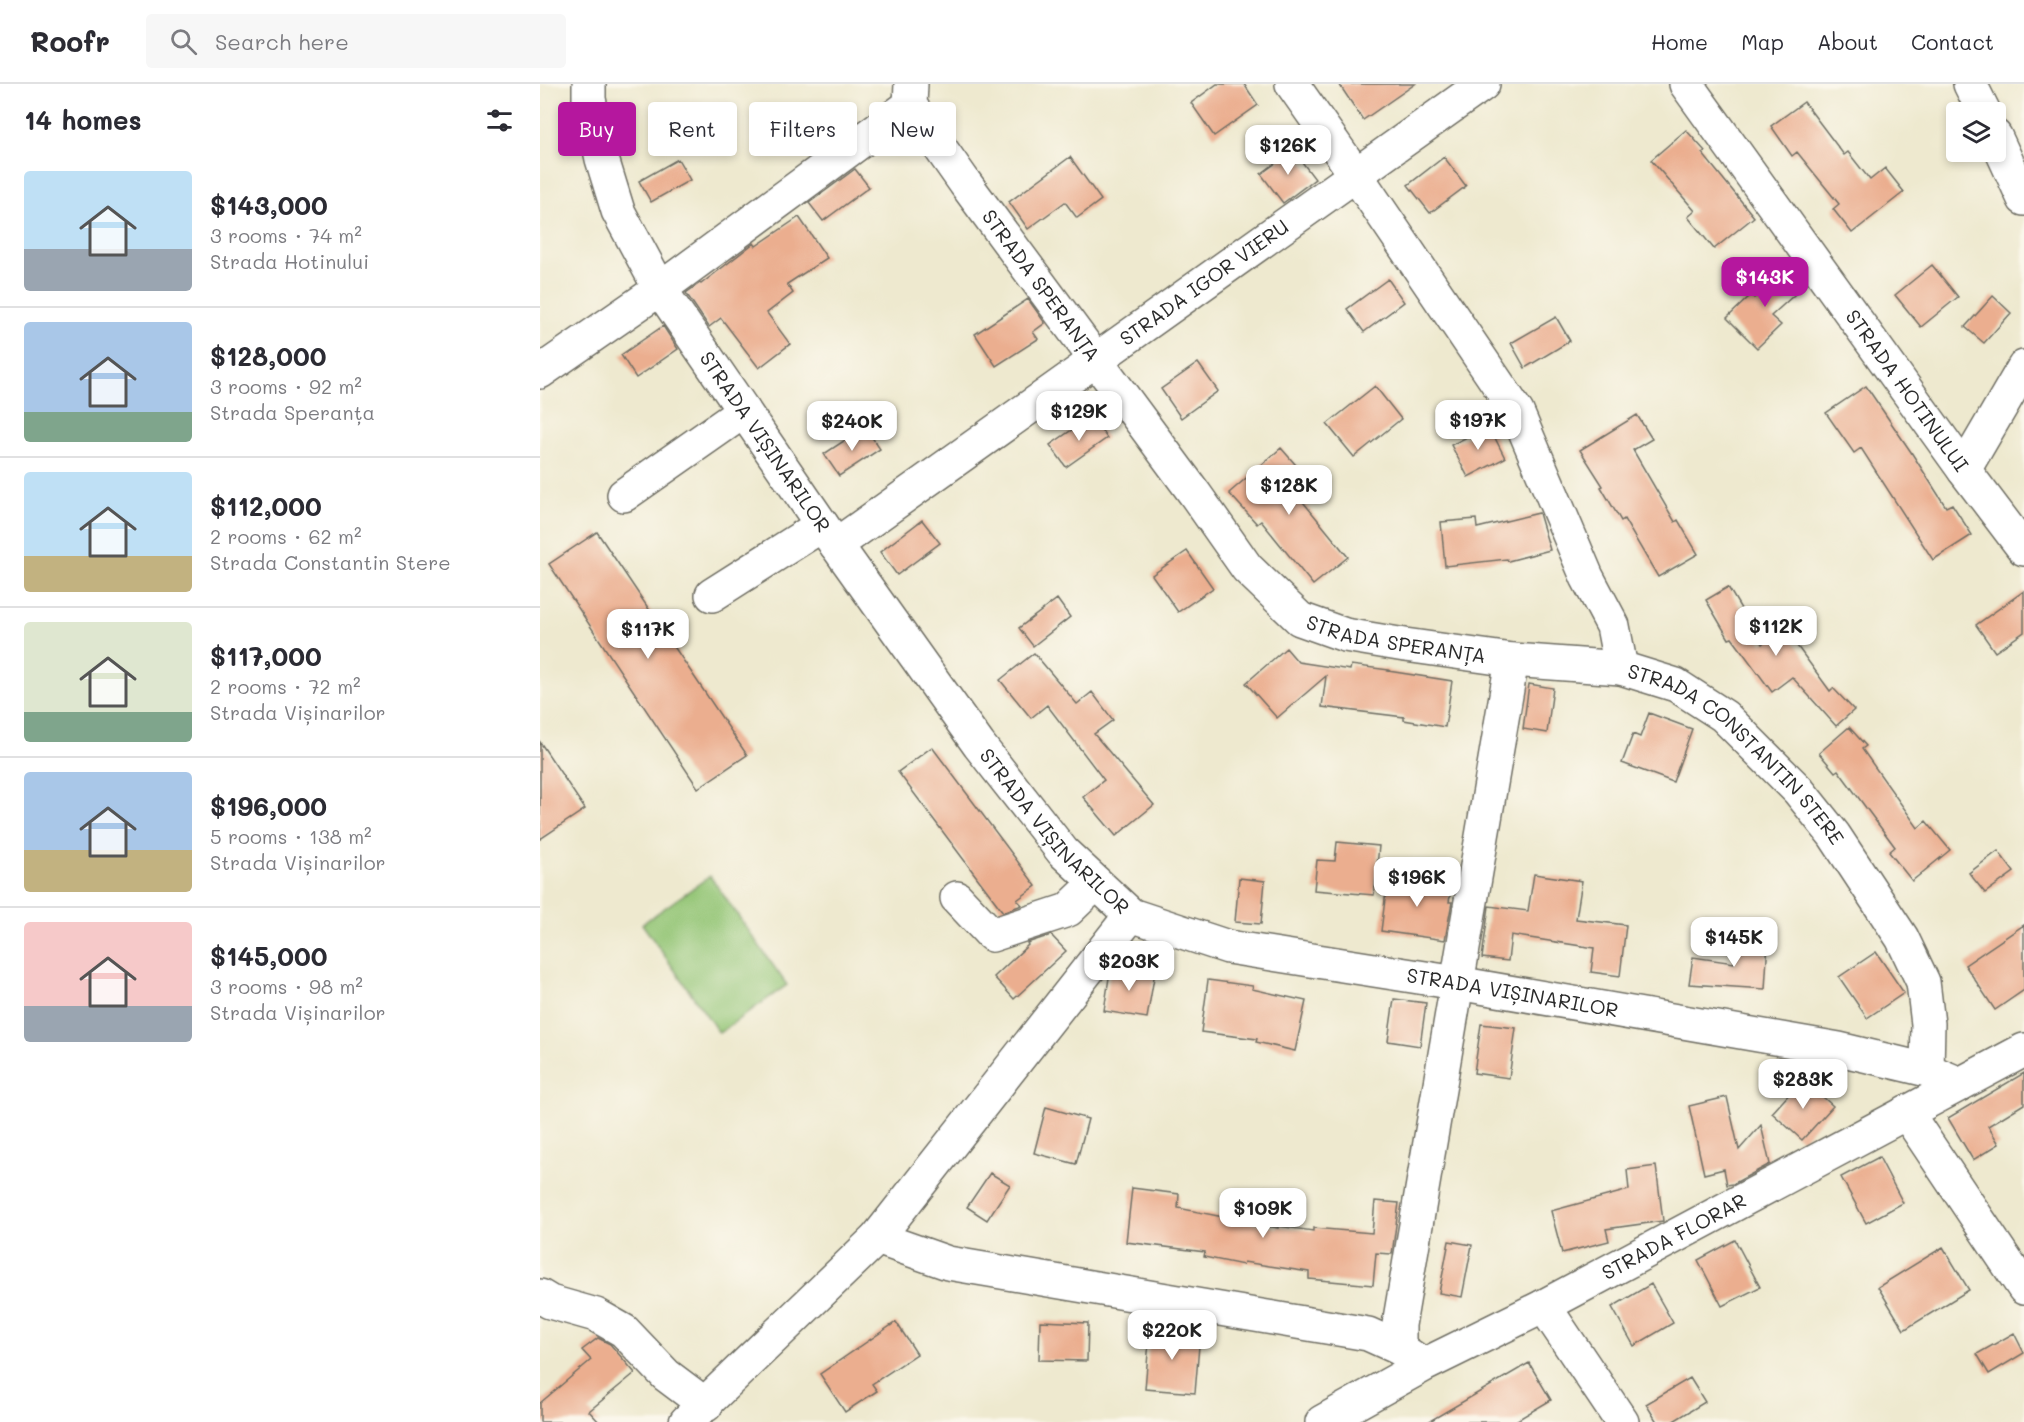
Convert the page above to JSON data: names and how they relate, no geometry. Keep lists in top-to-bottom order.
{
  "streets": {
    "street": [
      "STRADA IGOR VIERU",
      "STRADA SPERANȚA",
      "STRADA HOTINULUI",
      "STRADA VIȘINARILOR",
      "STRADA CONSTANTIN STERE",
      "STRADA FLORAR"
    ]
  },
  "crossings": [
    ["STRADA IGOR VIERU", "STRADA SPERANȚA"],
    ["STRADA IGOR VIERU", "STRADA VIȘINARILOR"],
    ["STRADA IGOR VIERU", "STRADA CONSTANTIN STERE"],
    ["STRADA SPERANȚA", "STRADA CONSTANTIN STERE"],
    ["STRADA VIȘINARILOR", "STRADA CONSTANTIN STERE"],
    ["STRADA VIȘINARILOR", "STRADA FLORAR"]
  ],
  "page": {
    "header": "Roofr",
    "search": "Search here",
    "nav": [
      "Home",
      "Map",
      "About",
      "Contact"
    ],
    "heading": "14 homes",
    "chip": [
      "Buy",
      "Rent",
      "Filters",
      "New"
    ],
    "price": [
      "$126K",
      "$143K",
      "$129K",
      "$197K",
      "$240K",
      "$128K",
      "$112K",
      "$117K",
      "$196K",
      "$145K",
      "$203K",
      "$283K",
      "$109K",
      "$220K"
    ],
    "list": [
      {
        "name": "$143,000",
        "note": "3 rooms · 74 m² · Strada Hotinului"
      },
      {
        "name": "$128,000",
        "note": "3 rooms · 92 m² · Strada Speranța"
      },
      {
        "name": "$112,000",
        "note": "2 rooms · 62 m² · Strada Constantin Stere"
      },
      {
        "name": "$117,000",
        "note": "2 rooms · 72 m² · Strada Vișinarilor"
      },
      {
        "name": "$196,000",
        "note": "5 rooms · 138 m² · Strada Vișinarilor"
      },
      {
        "name": "$145,000",
        "note": "3 rooms · 98 m² · Strada Vișinarilor"
      }
    ]
  }
}
